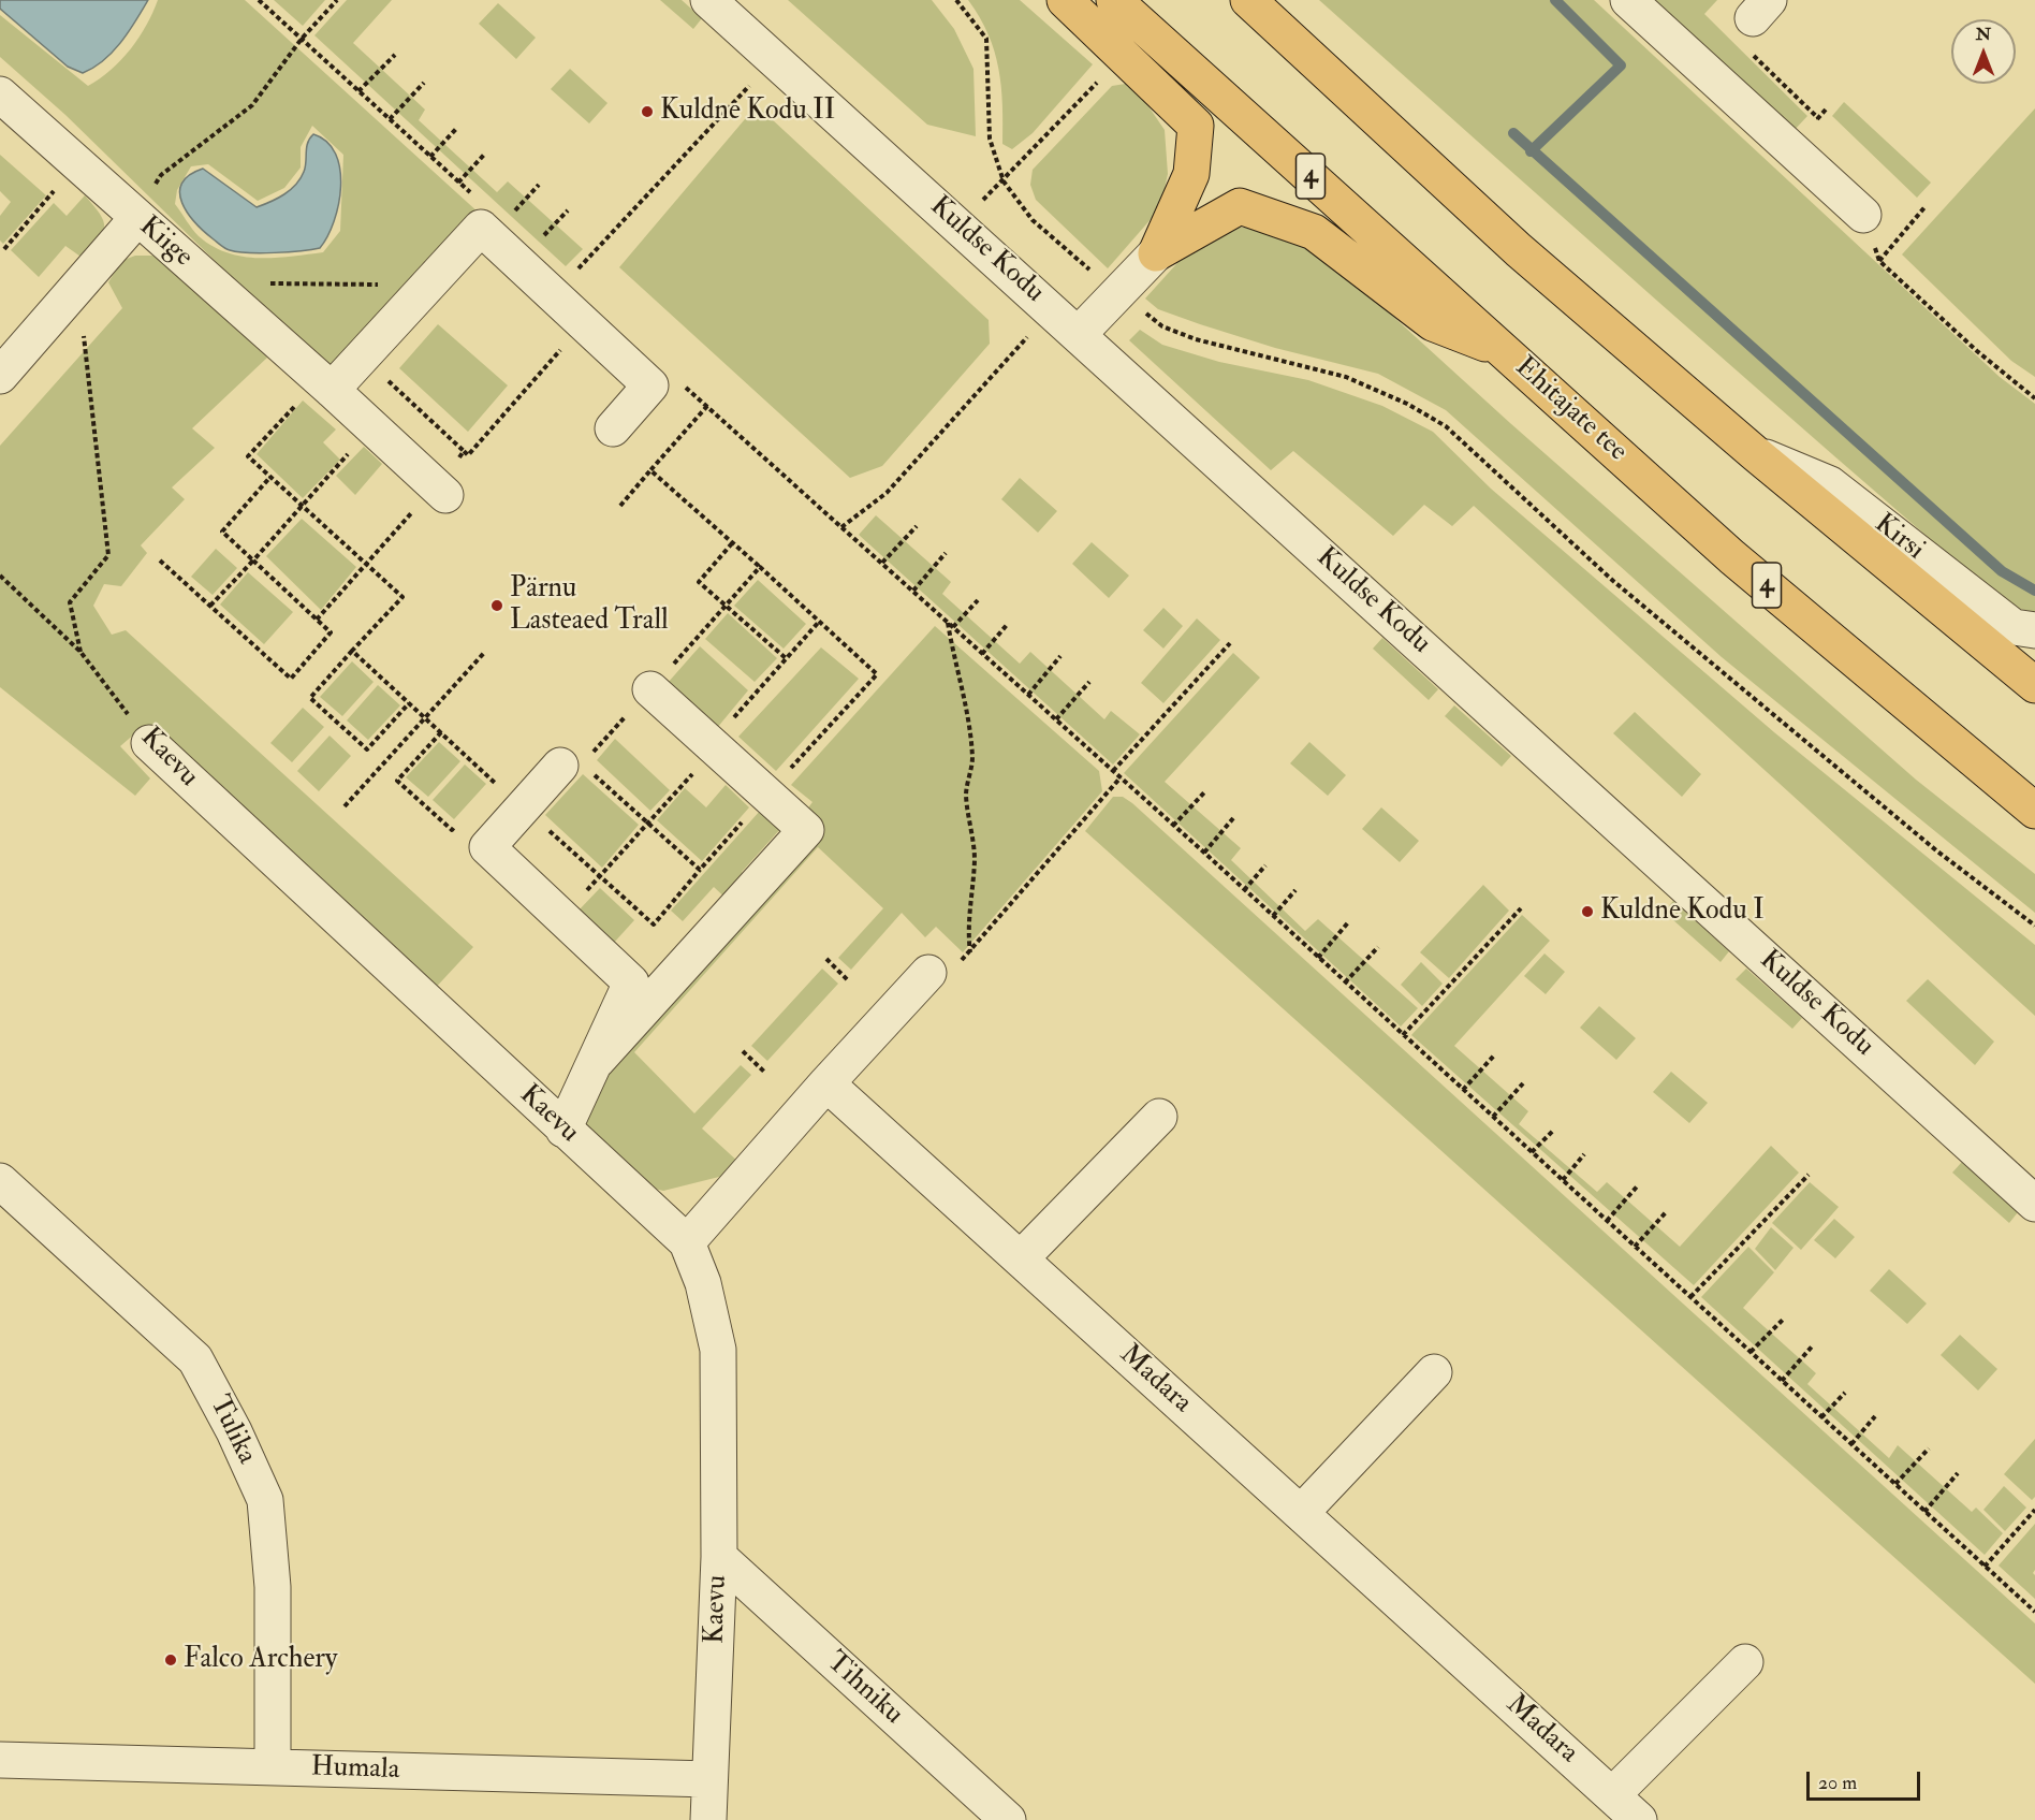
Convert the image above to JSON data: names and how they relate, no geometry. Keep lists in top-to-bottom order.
{
  "streets": {
    "highway": ["4", "Ehitajate tee"],
    "street": [
      "Kiige",
      "Kuldse Kodu",
      "Kirsi",
      "Kaevu",
      "Madara",
      "Tulika",
      "Tihniku",
      "Humala"
    ]
  },
  "crossings": [
    ["Kaevu", "Tihniku"],
    ["Kaevu", "Humala"],
    ["Tulika", "Humala"]
  ],
  "places": [
    "Kuldne Kodu II",
    "Pärnu Lasteaed Trall",
    "Kuldne Kodu I",
    "Falco Archery"
  ],
  "scale_bar": "20 m",
  "north": "top"
}
